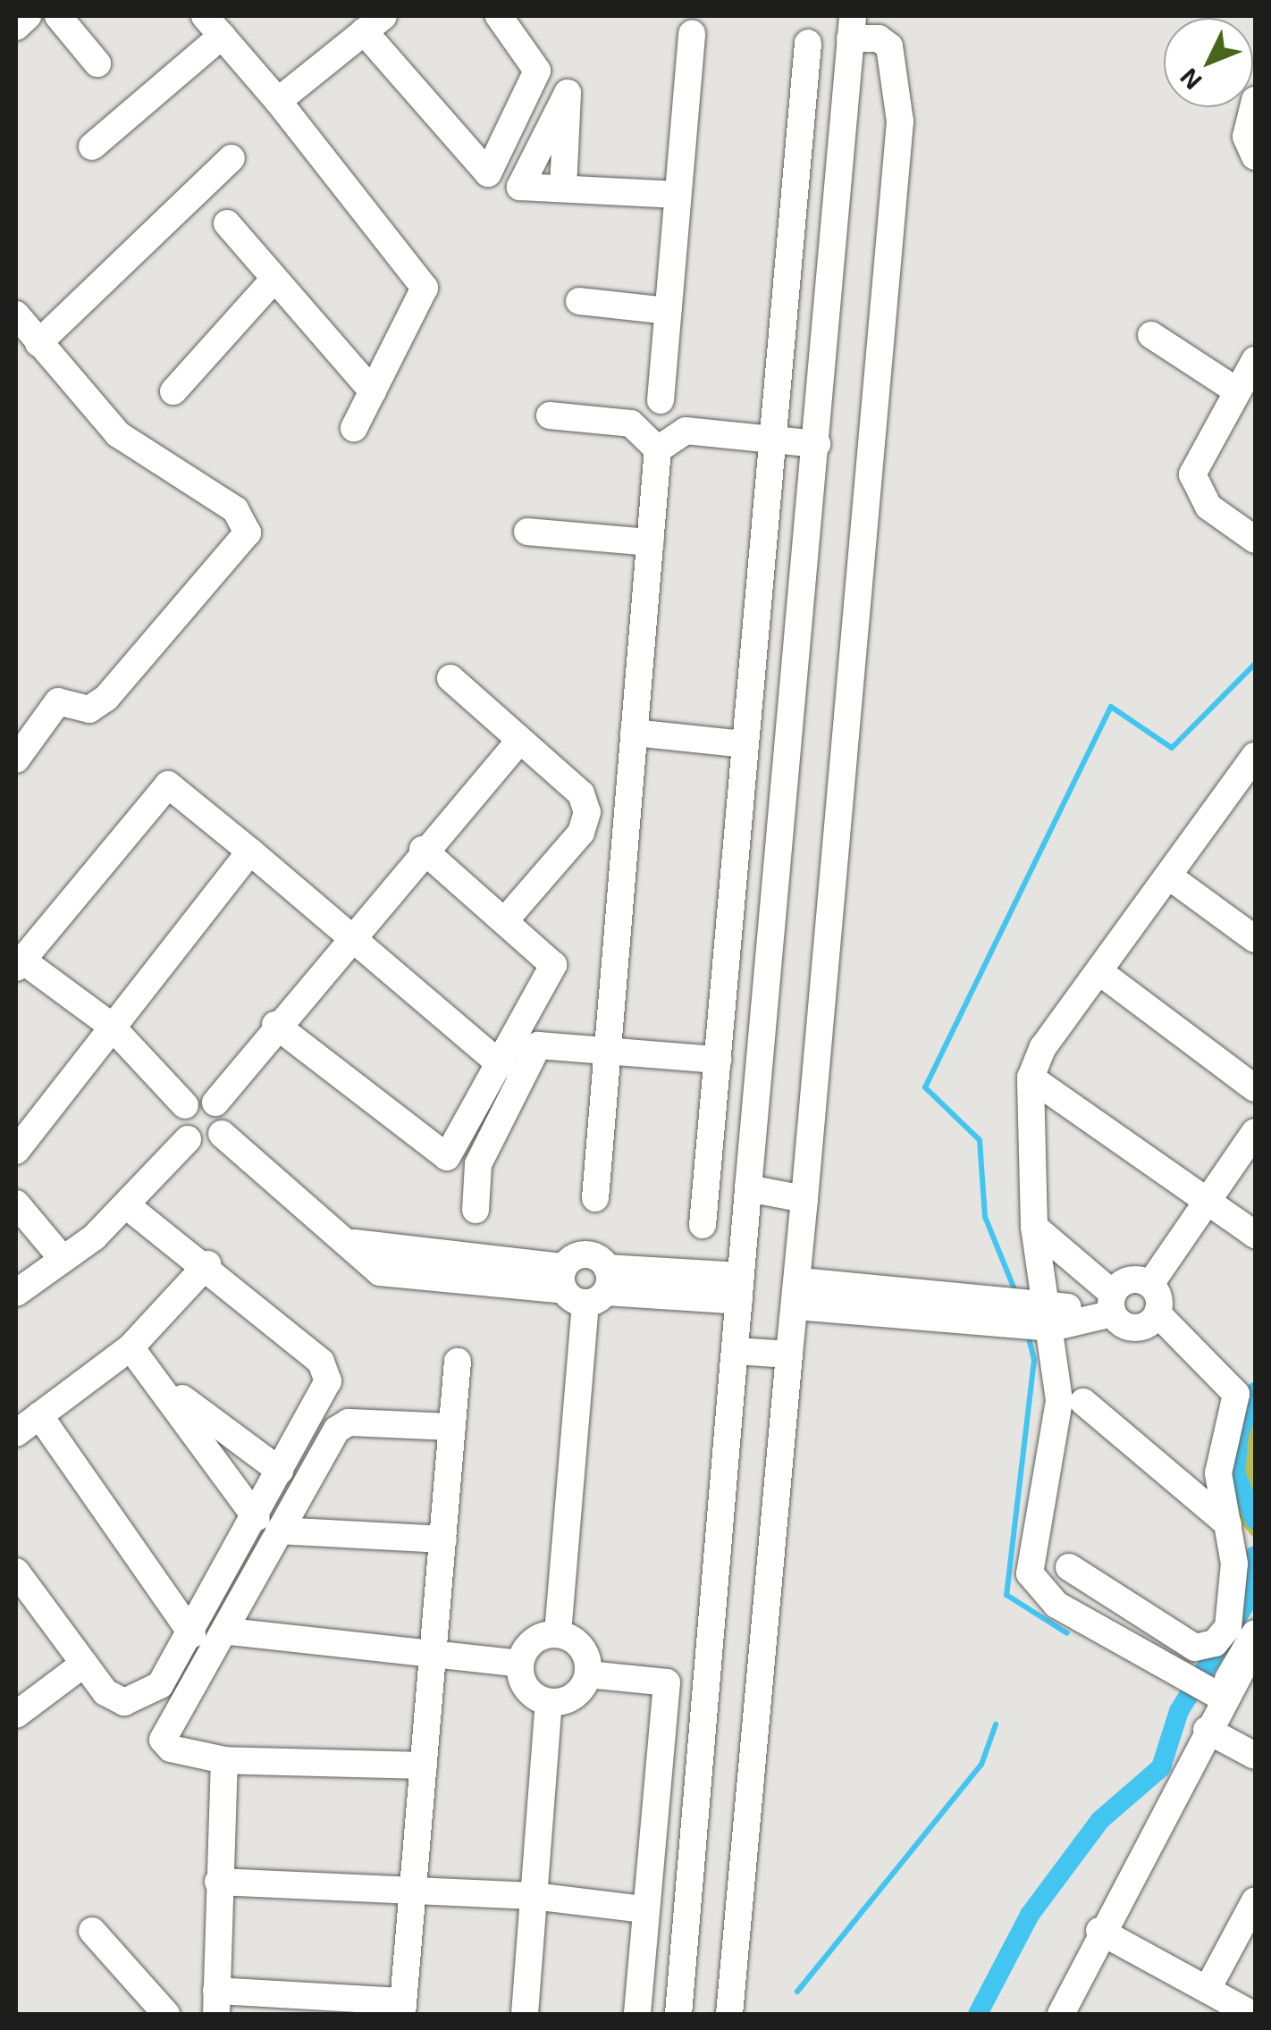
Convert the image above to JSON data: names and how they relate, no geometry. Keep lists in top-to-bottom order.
{
  "north": "bottom left"
}
